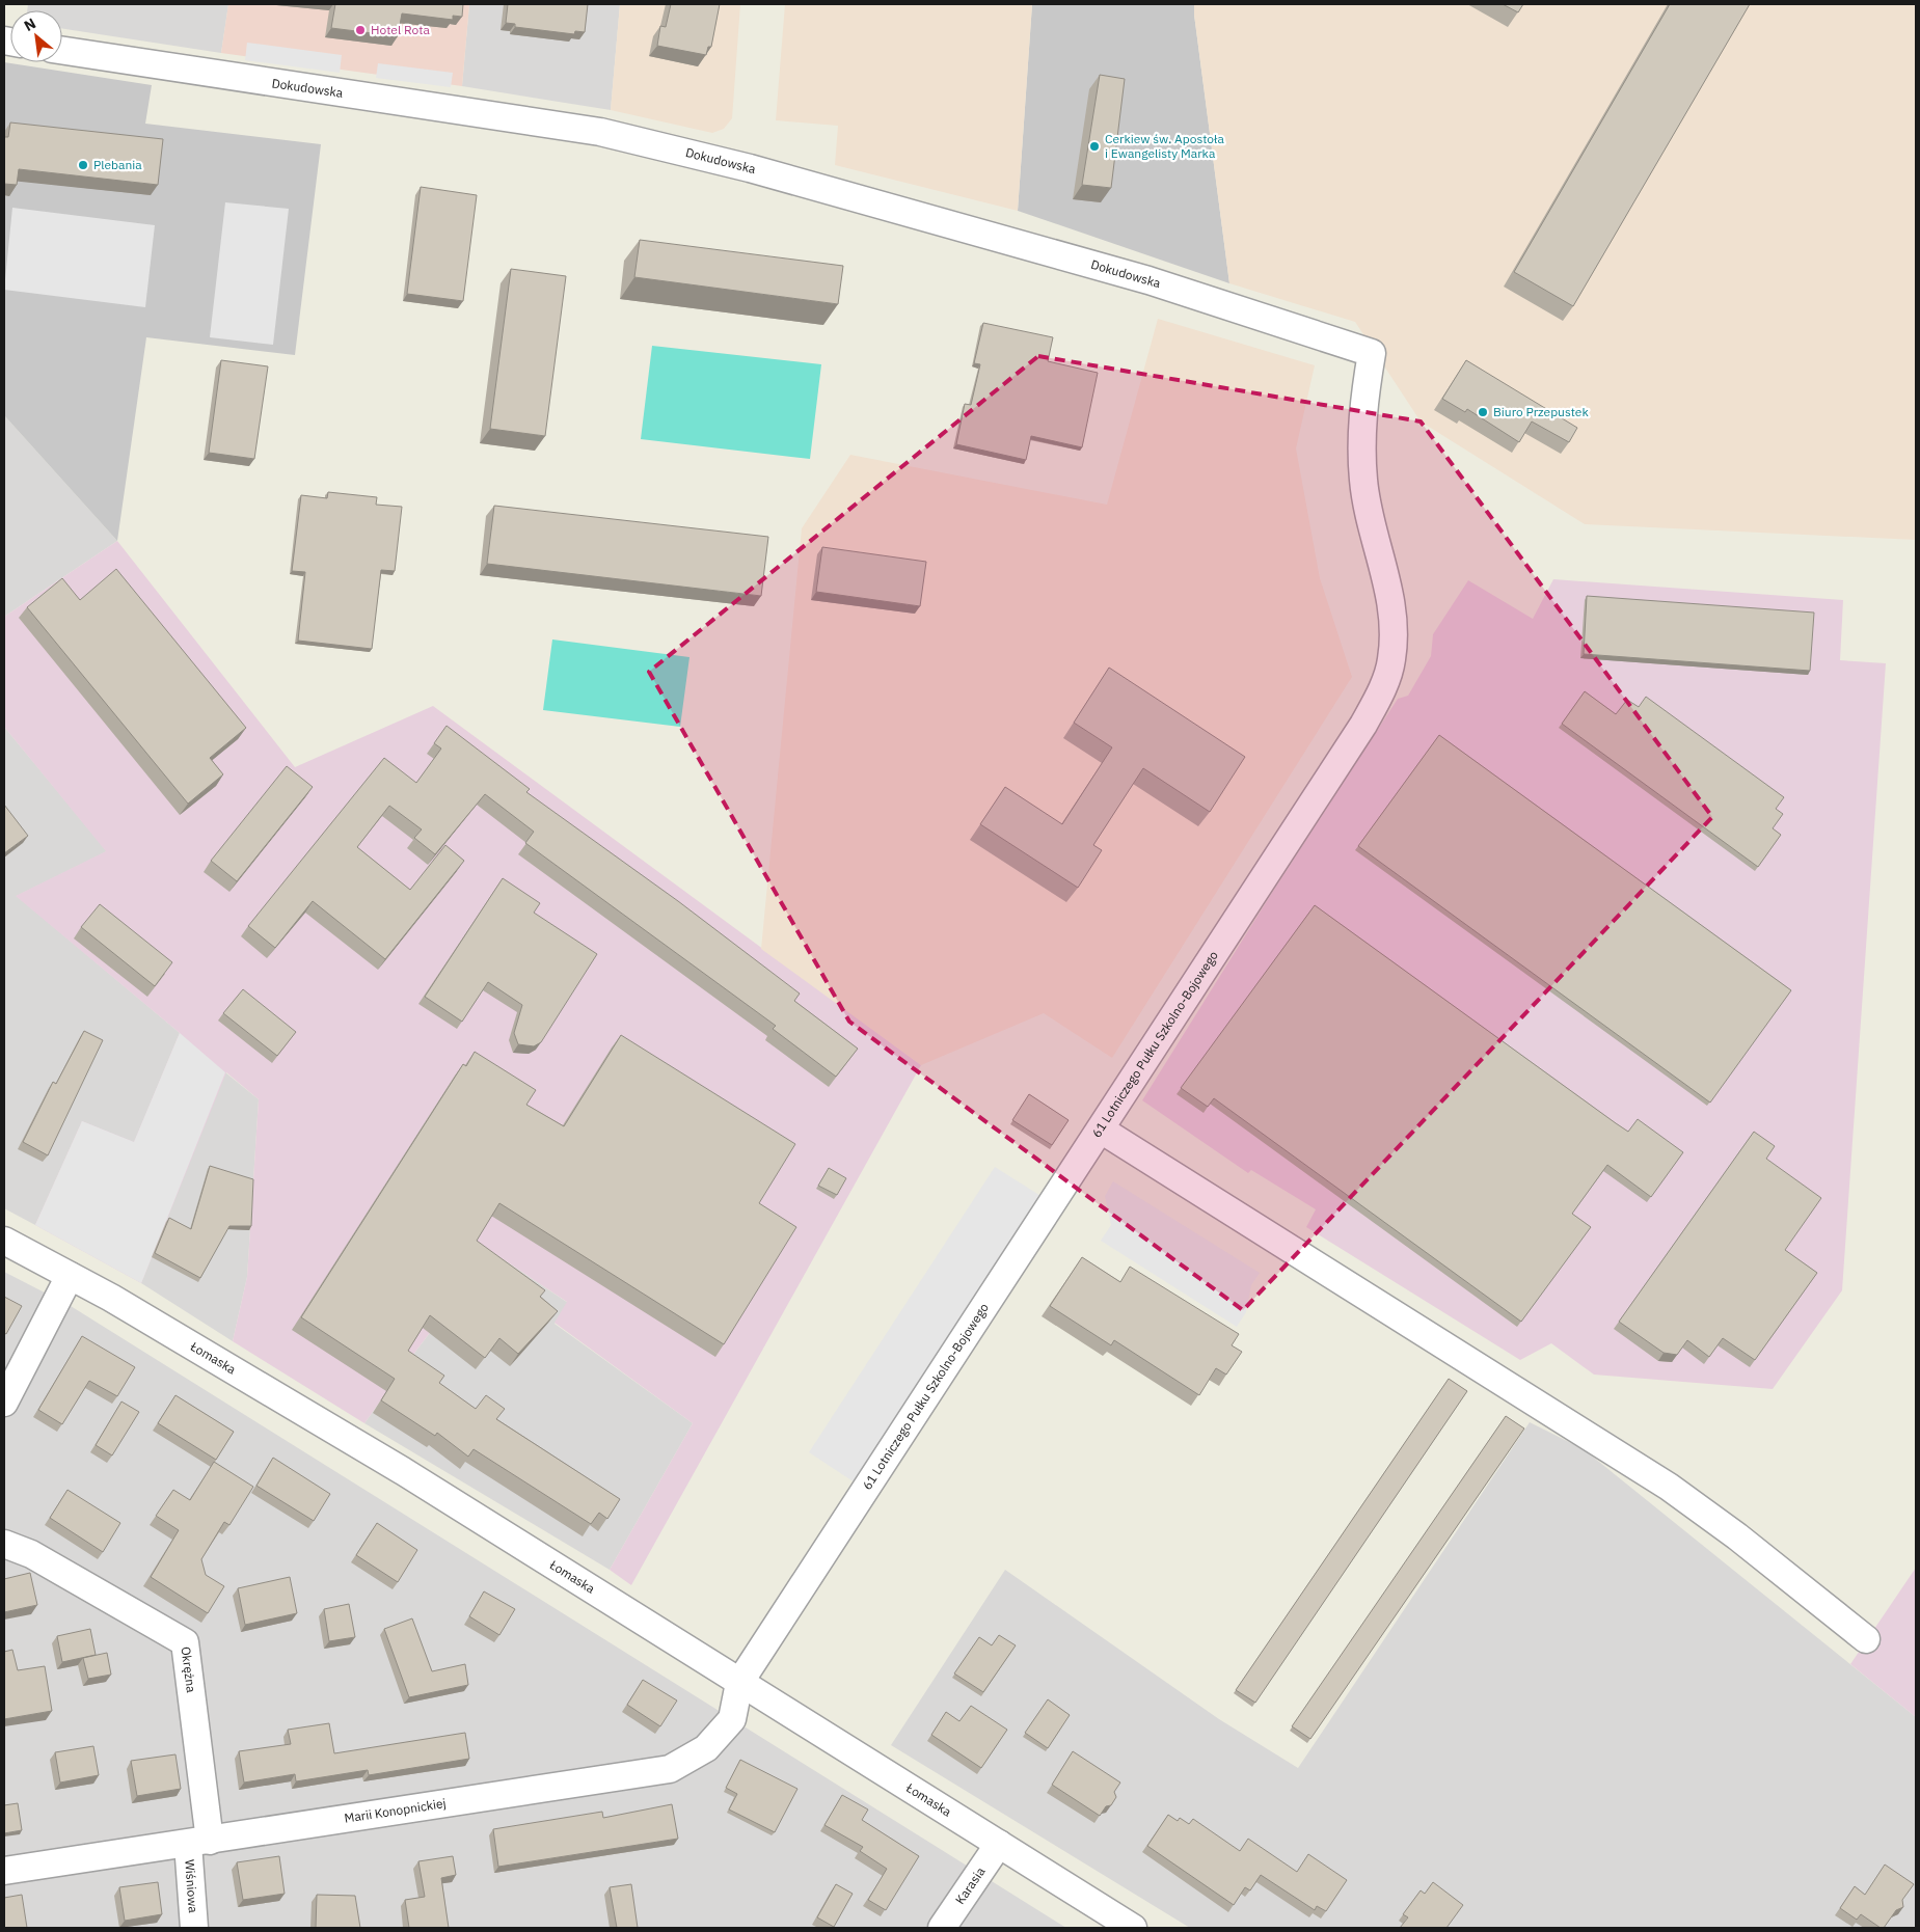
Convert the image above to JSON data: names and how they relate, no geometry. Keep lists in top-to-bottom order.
{
  "streets": {
    "street": [
      "Dokudowska",
      "61 Lotniczego Pułku Szkolno-Bojowego",
      "Łomaska",
      "Okrężna",
      "Marii Konopnickiej",
      "Wiśniowa",
      "Karasia"
    ]
  },
  "crossings": [
    ["Dokudowska", "61 Lotniczego Pułku Szkolno-Bojowego"],
    ["61 Lotniczego Pułku Szkolno-Bojowego", "Łomaska"],
    ["61 Lotniczego Pułku Szkolno-Bojowego", "Marii Konopnickiej"],
    ["Łomaska", "Marii Konopnickiej"],
    ["Łomaska", "Karasia"],
    ["Okrężna", "Marii Konopnickiej"],
    ["Okrężna", "Wiśniowa"],
    ["Marii Konopnickiej", "Wiśniowa"]
  ],
  "places": [
    "Hotel Rota",
    "Cerkiew św. Apostoła i Ewangelisty Marka",
    "Plebania",
    "Biuro Przepustek"
  ],
  "north": "top left"
}
